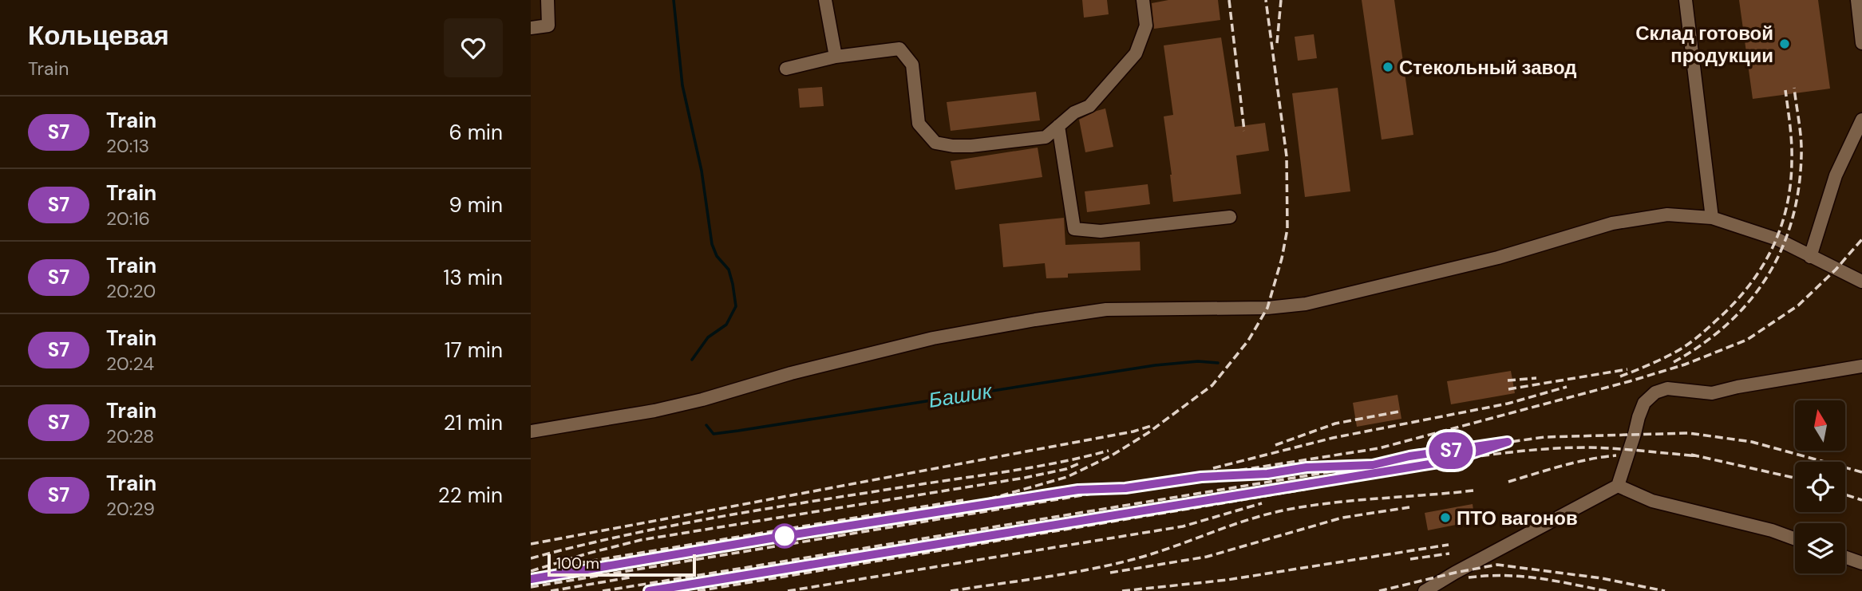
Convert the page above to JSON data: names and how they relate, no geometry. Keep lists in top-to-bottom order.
{
  "water": ["Башик"],
  "places": ["Склад готовой продукции", "Стекольный завод", "ПТО вагонов"],
  "scale_bar": "100 m",
  "north": "top",
  "page": {
    "heading": ["Кольцевая", "Train"],
    "on_map": "S7",
    "list": [
      {
        "mark": "S7",
        "name": "Train",
        "note": "20:13",
        "value": "6 min"
      },
      {
        "mark": "S7",
        "name": "Train",
        "note": "20:16",
        "value": "9 min"
      },
      {
        "mark": "S7",
        "name": "Train",
        "note": "20:20",
        "value": "13 min"
      },
      {
        "mark": "S7",
        "name": "Train",
        "note": "20:24",
        "value": "17 min"
      },
      {
        "mark": "S7",
        "name": "Train",
        "note": "20:28",
        "value": "21 min"
      },
      {
        "mark": "S7",
        "name": "Train",
        "note": "20:29",
        "value": "22 min"
      }
    ],
    "scale": "100 m"
  }
}
